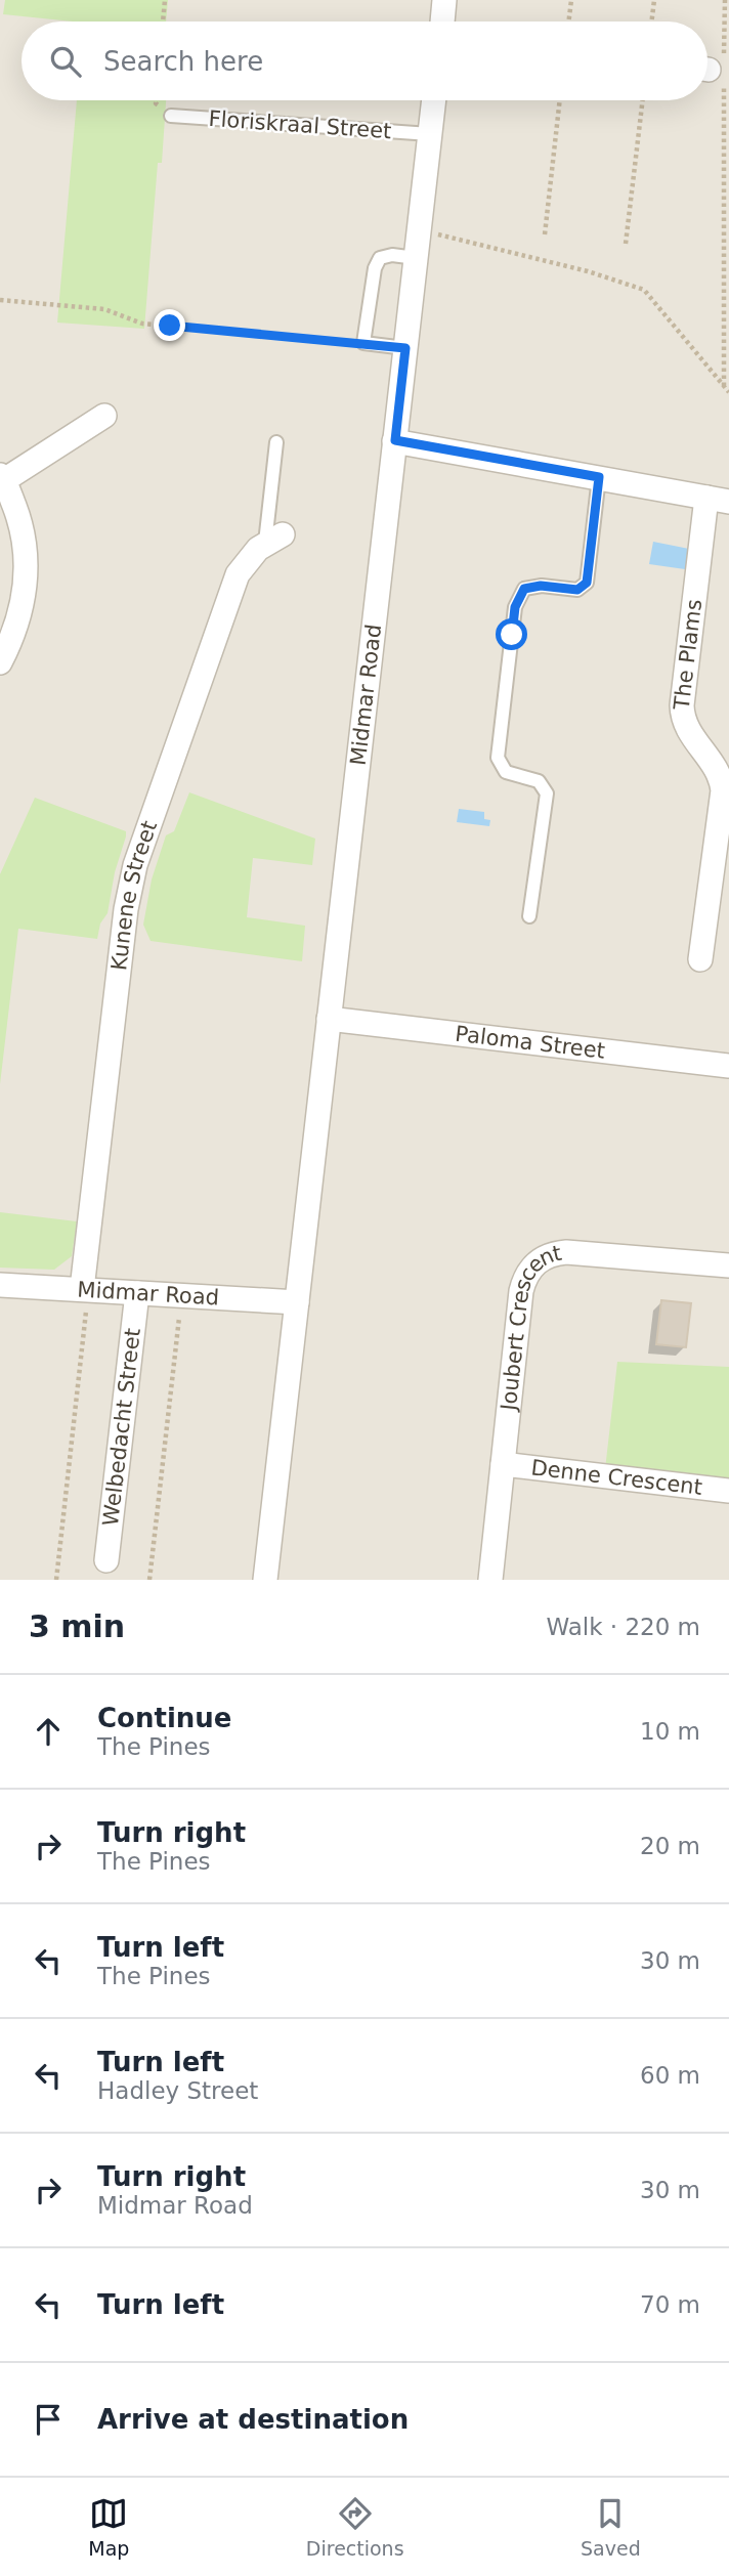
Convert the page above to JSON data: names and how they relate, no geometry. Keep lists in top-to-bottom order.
{
  "streets": {
    "street": [
      "The Plams",
      "Midmar Road",
      "Kunene Street",
      "Paloma Street",
      "Joubert Crescent",
      "Welbedacht Street",
      "Denne Crescent"
    ],
    "lane": ["Floriskraal Street"]
  },
  "crossings": [
    ["Floriskraal Street", "Midmar Road"],
    ["Midmar Road", "Kunene Street"],
    ["Midmar Road", "Paloma Street"],
    ["Midmar Road", "Welbedacht Street"],
    ["Joubert Crescent", "Denne Crescent"]
  ],
  "page": {
    "search": "Search here",
    "heading": ["3 min", "Walk · 220 m"],
    "list": [
      ["Continue", "The Pines", "10 m"],
      ["Turn right", "The Pines", "20 m"],
      ["Turn left", "The Pines", "30 m"],
      ["Turn left", "Hadley Street", "60 m"],
      ["Turn right", "Midmar Road", "30 m"],
      ["Turn left", "70 m"],
      "Arrive at destination"
    ],
    "nav": ["Map", "Directions", "Saved"]
  }
}
